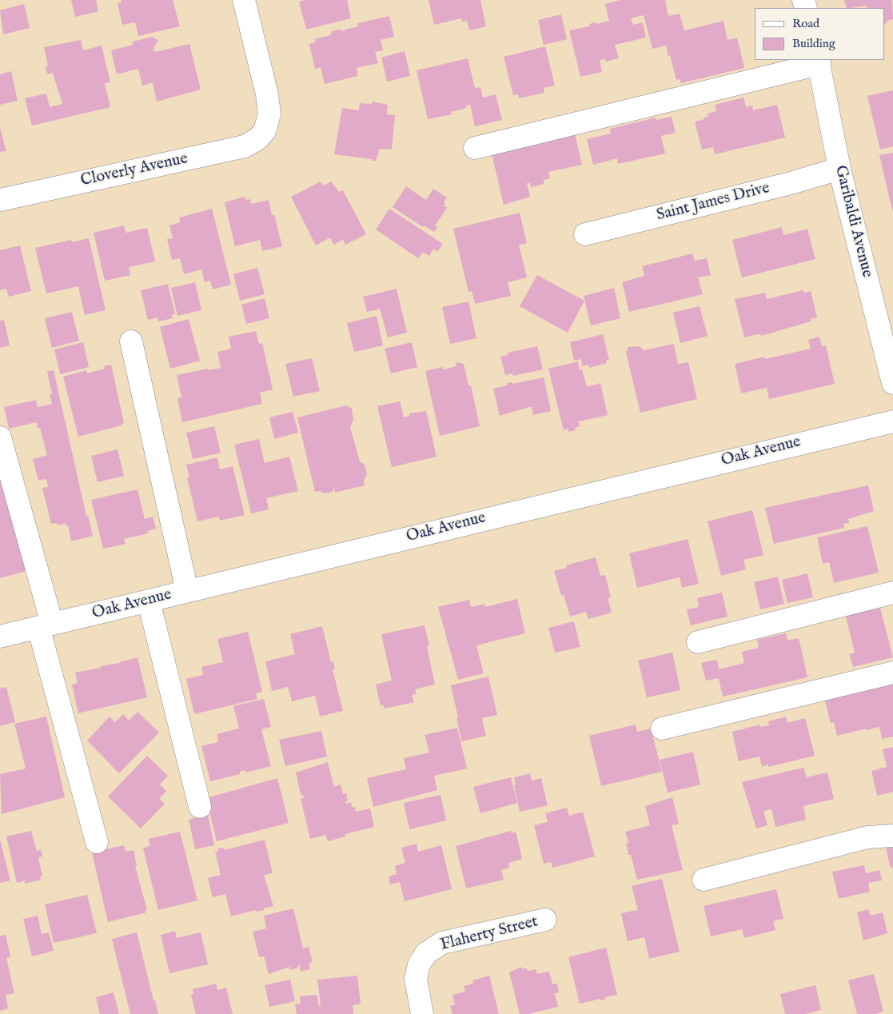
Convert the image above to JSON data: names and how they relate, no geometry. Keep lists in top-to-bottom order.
{
  "streets": {
    "street": [
      "Cloverly Avenue",
      "Saint James Drive",
      "Garibaldi Avenue",
      "Oak Avenue",
      "Flaherty Street"
    ]
  },
  "crossings": [
    ["Saint James Drive", "Garibaldi Avenue"]
  ],
  "legend": ["Road", "Building"]
}
